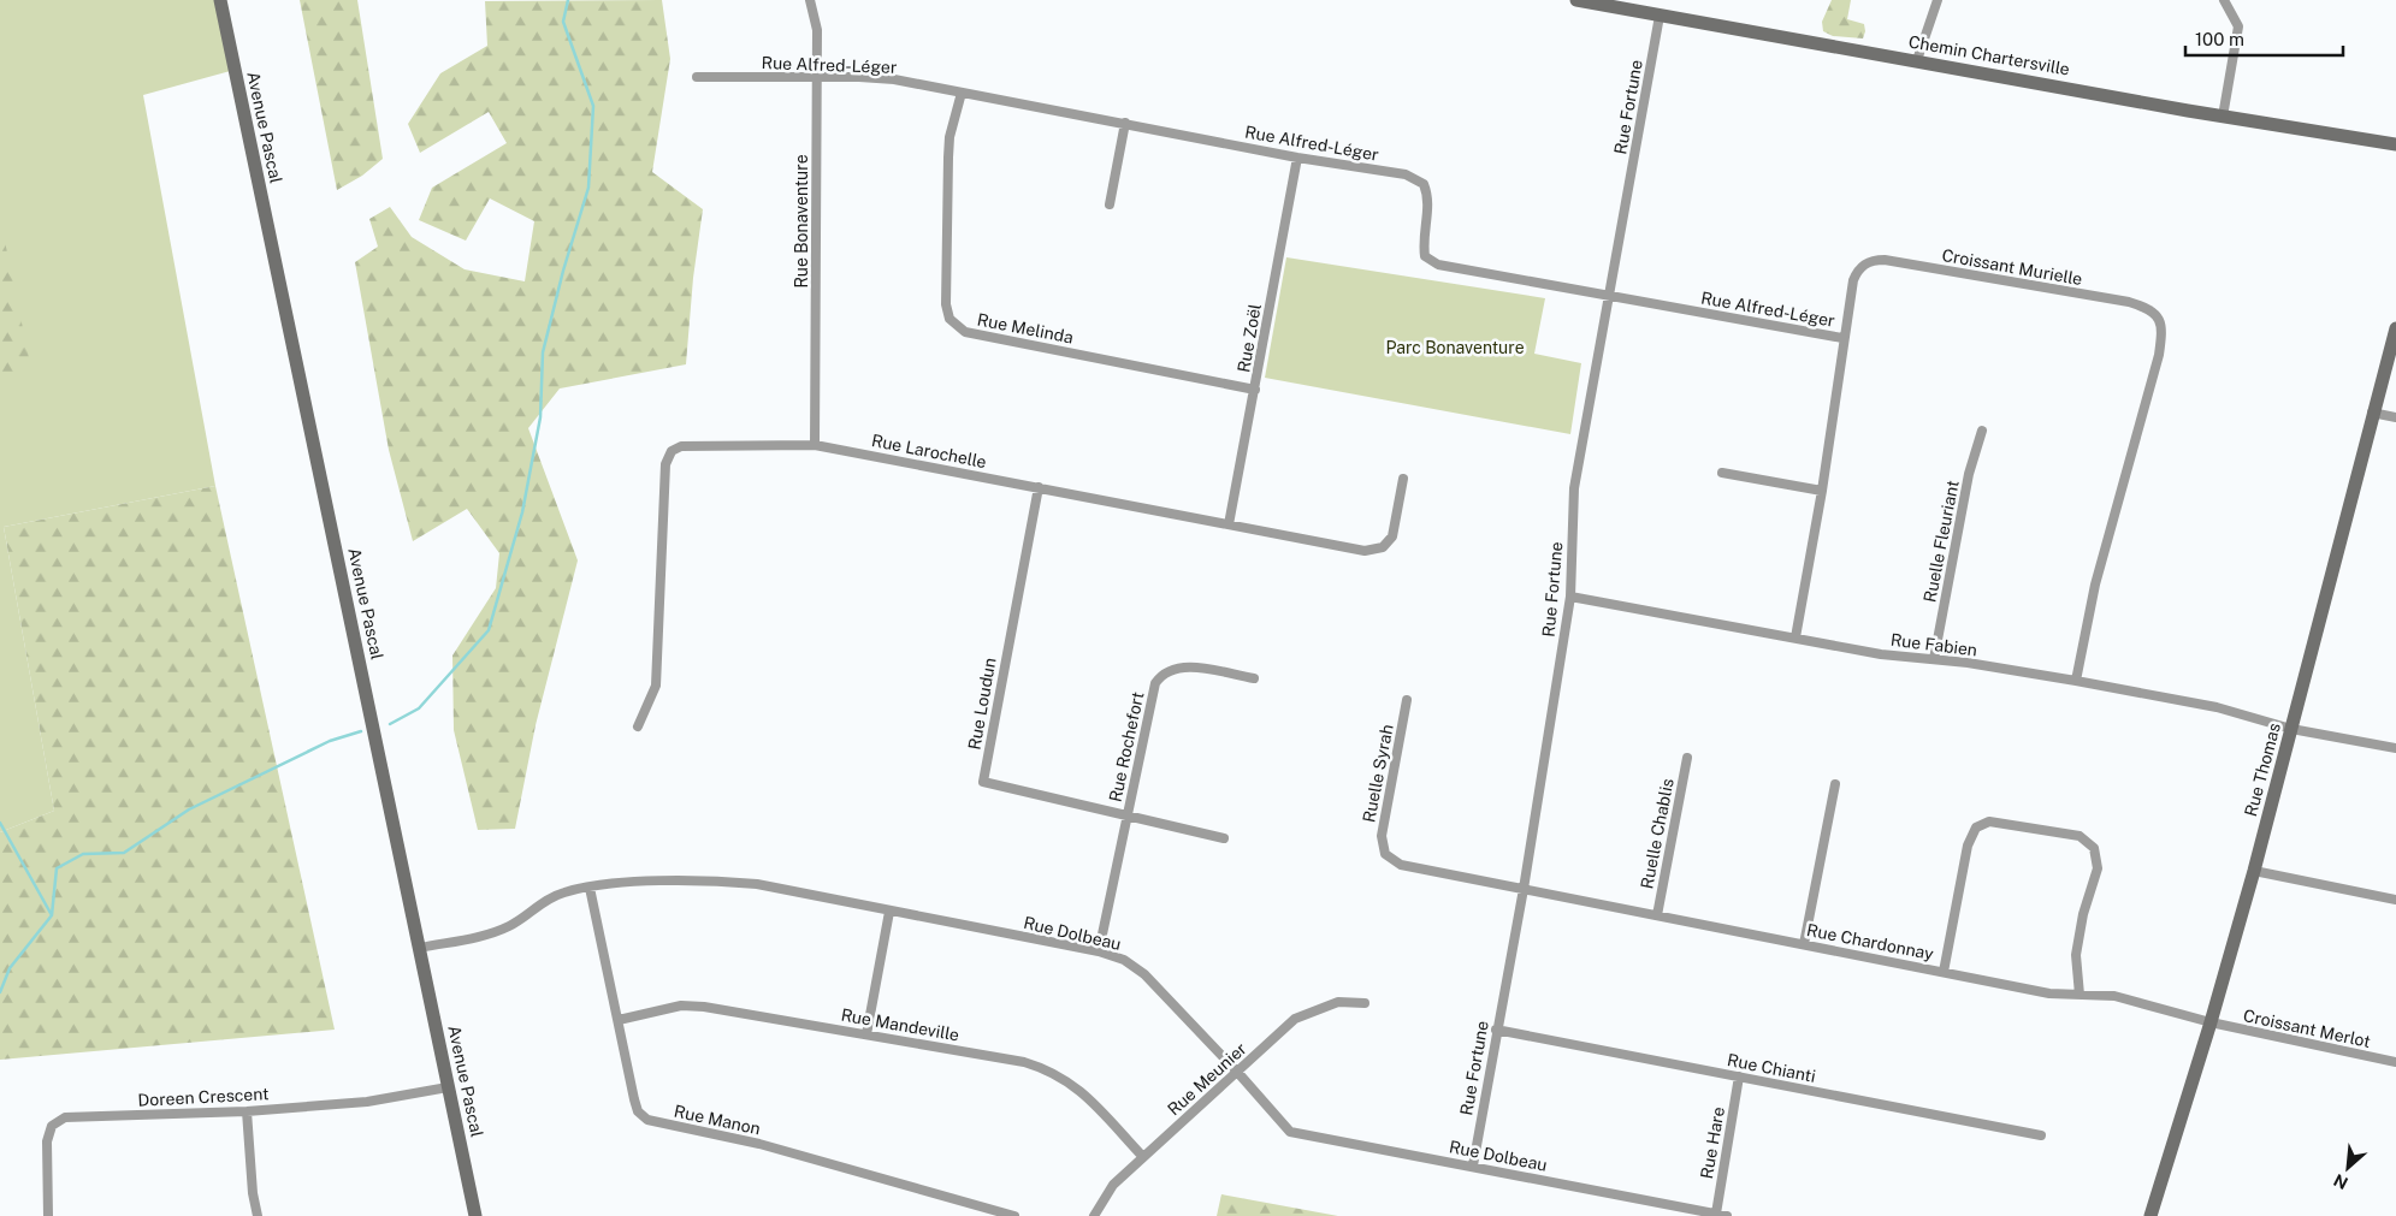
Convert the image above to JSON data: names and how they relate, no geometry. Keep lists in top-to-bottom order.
{
  "streets": {
    "street": [
      "Chemin Chartersville",
      "Rue Alfred-Léger",
      "Rue Fortune",
      "Avenue Pascal",
      "Rue Bonaventure",
      "Croissant Murielle",
      "Rue Melinda",
      "Rue Zoël",
      "Rue Larochelle",
      "Ruelle Fleuriant",
      "Rue Fabien",
      "Rue Loudun",
      "Rue Rochefort",
      "Rue Thomas",
      "Ruelle Syrah",
      "Ruelle Chablis",
      "Rue Dolbeau",
      "Rue Chardonnay",
      "Rue Mandeville",
      "Croissant Merlot",
      "Rue Chianti",
      "Rue Meunier",
      "Doreen Crescent",
      "Rue Manon",
      "Rue Hare"
    ]
  },
  "crossings": [
    ["Chemin Chartersville", "Rue Fortune"],
    ["Rue Alfred-Léger", "Rue Fortune"],
    ["Rue Alfred-Léger", "Rue Bonaventure"],
    ["Rue Alfred-Léger", "Croissant Murielle"],
    ["Rue Alfred-Léger", "Rue Melinda"],
    ["Rue Alfred-Léger", "Rue Zoël"],
    ["Rue Fortune", "Rue Fabien"],
    ["Rue Fortune", "Ruelle Syrah"],
    ["Rue Fortune", "Rue Dolbeau"],
    ["Rue Fortune", "Rue Chardonnay"],
    ["Rue Fortune", "Rue Chianti"],
    ["Avenue Pascal", "Rue Dolbeau"],
    ["Avenue Pascal", "Doreen Crescent"],
    ["Rue Bonaventure", "Rue Larochelle"],
    ["Croissant Murielle", "Rue Fabien"],
    ["Rue Melinda", "Rue Zoël"],
    ["Rue Zoël", "Rue Larochelle"],
    ["Rue Larochelle", "Rue Loudun"],
    ["Ruelle Fleuriant", "Rue Fabien"],
    ["Rue Fabien", "Rue Thomas"],
    ["Rue Loudun", "Rue Rochefort"],
    ["Rue Rochefort", "Rue Dolbeau"],
    ["Rue Thomas", "Rue Chardonnay"],
    ["Rue Thomas", "Croissant Merlot"],
    ["Ruelle Syrah", "Rue Chardonnay"],
    ["Ruelle Chablis", "Rue Chardonnay"],
    ["Rue Dolbeau", "Rue Meunier"],
    ["Rue Dolbeau", "Rue Manon"],
    ["Rue Dolbeau", "Rue Hare"],
    ["Rue Chardonnay", "Croissant Merlot"],
    ["Rue Mandeville", "Rue Meunier"],
    ["Rue Mandeville", "Rue Manon"],
    ["Rue Chianti", "Rue Hare"]
  ],
  "parks": ["Parc Bonaventure"],
  "scale_bar": "100 m",
  "north": "bottom left"
}
